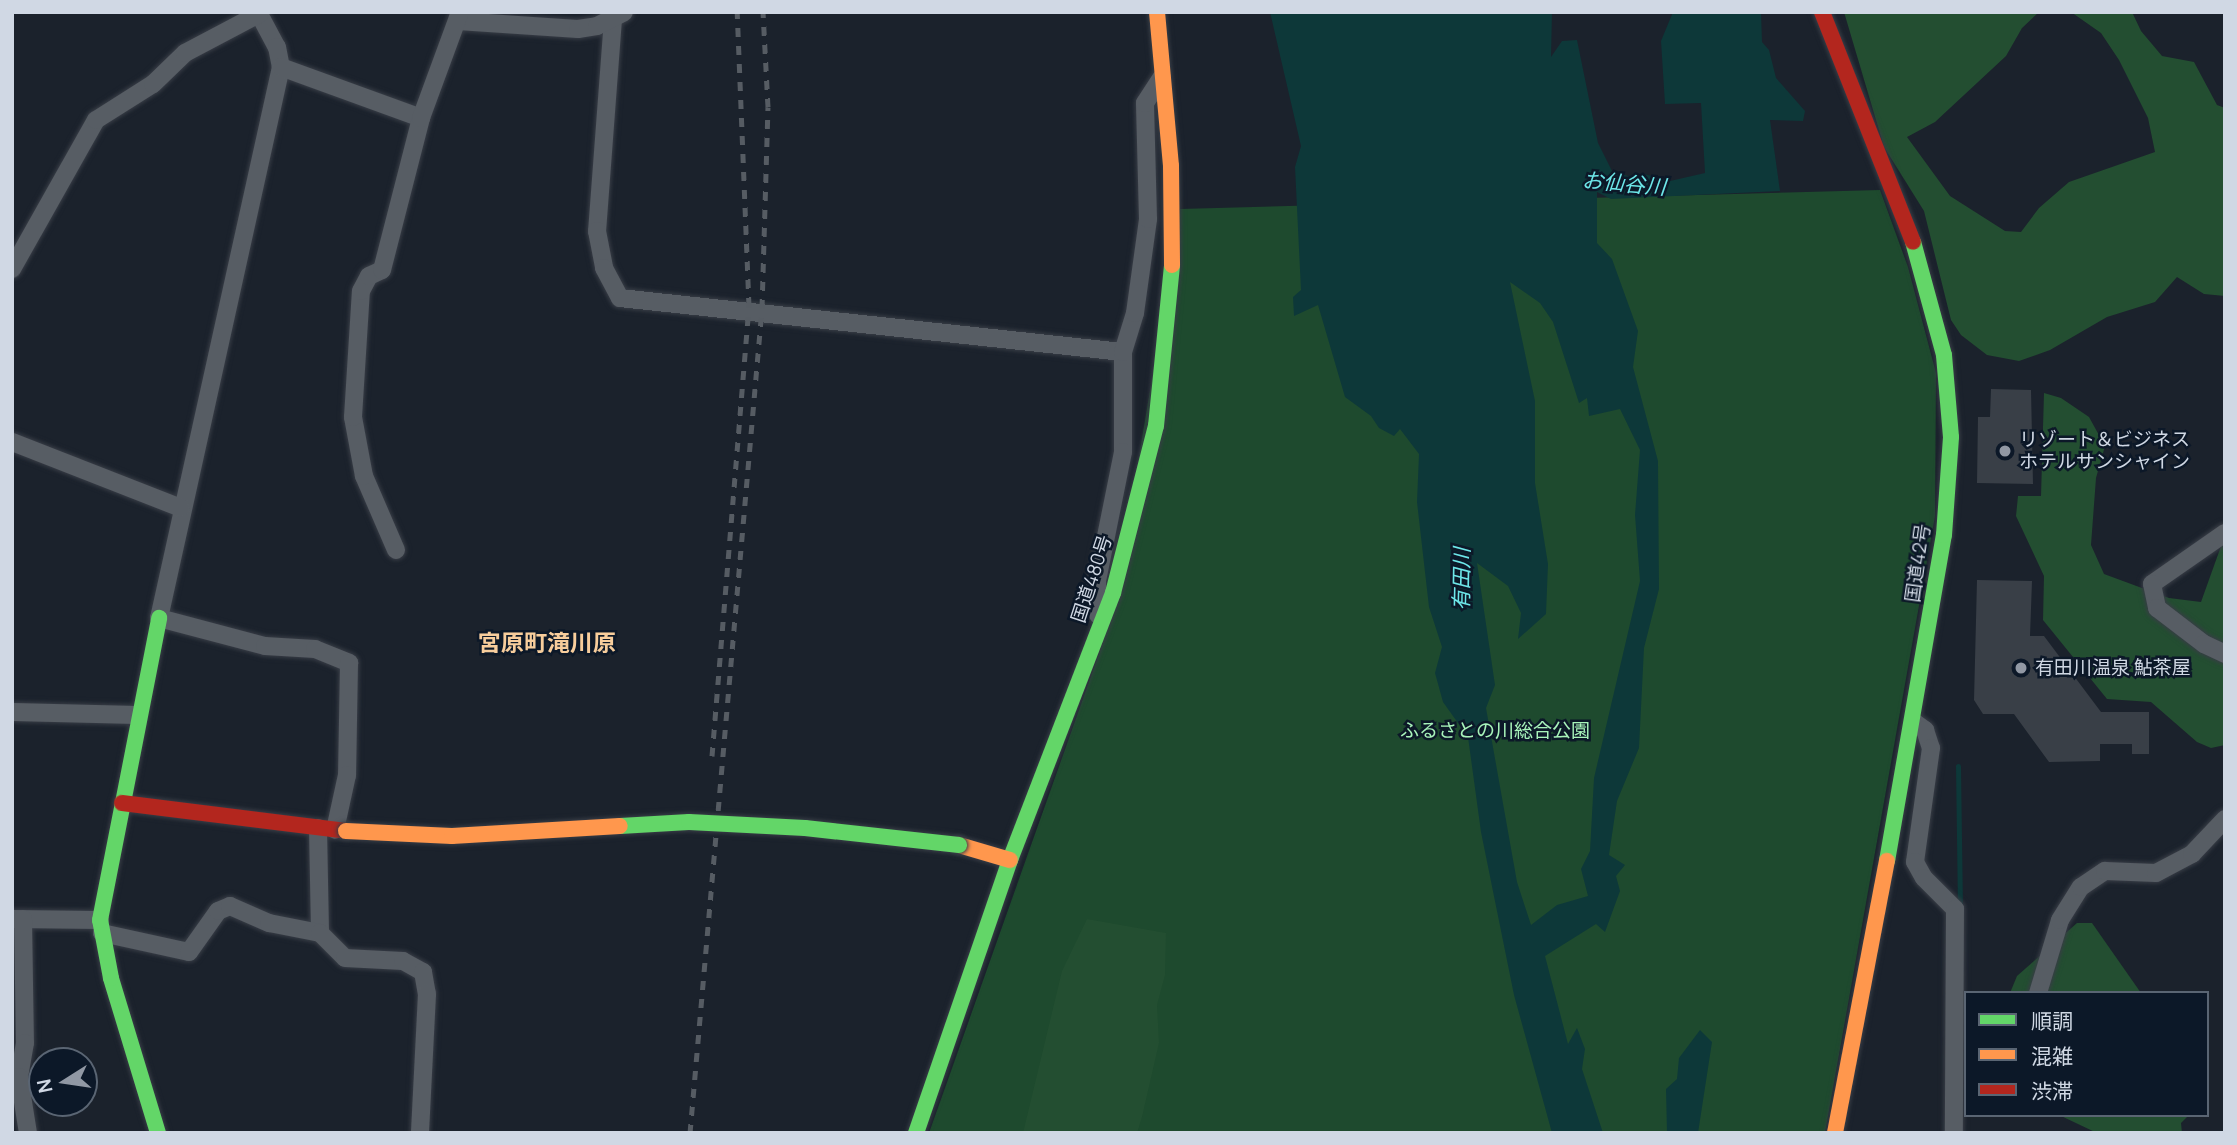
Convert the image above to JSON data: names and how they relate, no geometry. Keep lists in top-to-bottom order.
{
  "streets": {
    "main road": ["国道42号", "国道480号"]
  },
  "districts": ["宮原町滝川原"],
  "water": ["お仙谷川", "有田川"],
  "parks": ["ふるさとの川総合公園"],
  "places": ["リゾート＆ビジネス ホテルサンシャイン", "有田川温泉 鮎茶屋"],
  "legend": ["順調", "混雑", "渋滞"],
  "north": "left"
}
